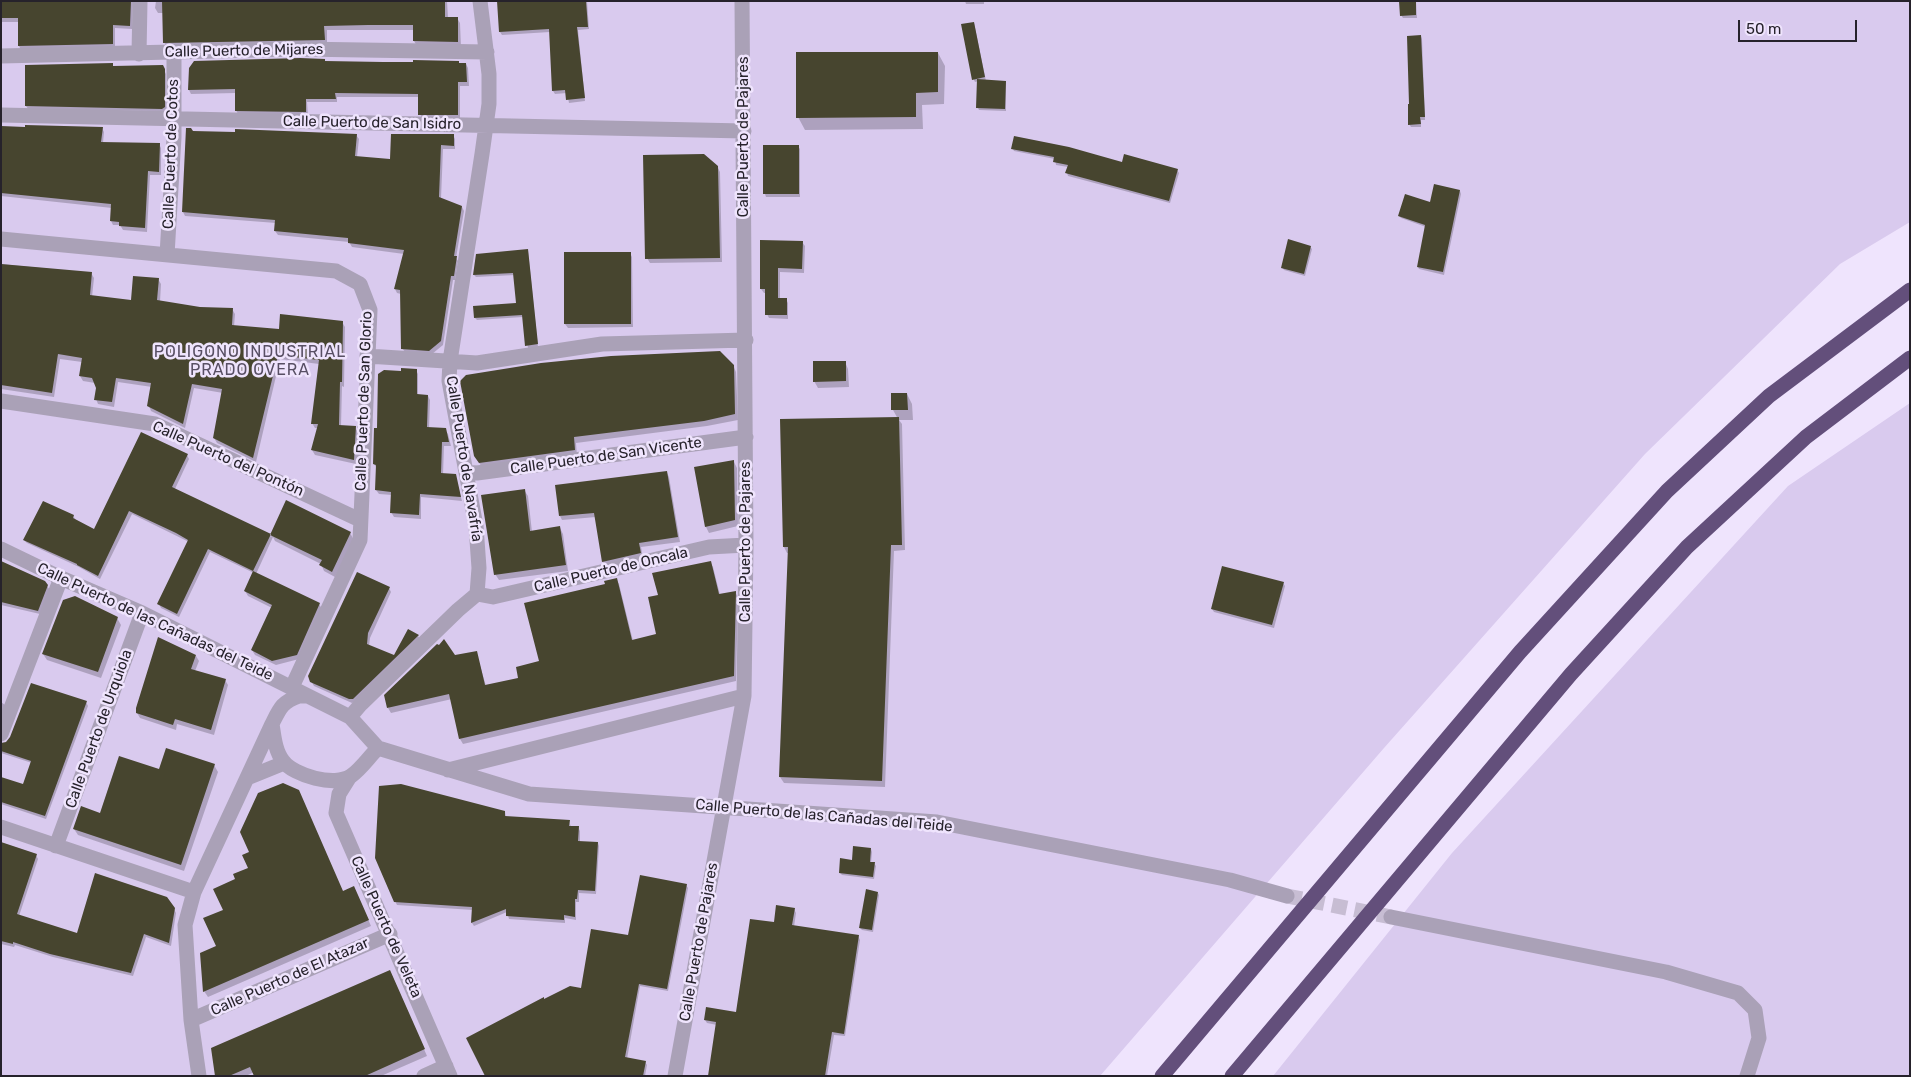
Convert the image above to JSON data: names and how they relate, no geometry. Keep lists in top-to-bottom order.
{
  "streets": {
    "street": [
      "Calle Puerto de Mijares",
      "Calle Puerto de San Isidro",
      "Calle Puerto de Pajares",
      "Calle Puerto de Cotos",
      "Calle Puerto de San Glorio",
      "Calle Puerto de San Vicente",
      "Calle Puerto del Pontón",
      "Calle Puerto de Navafría",
      "Calle Puerto de Oncala",
      "Calle Puerto de las Cañadas del Teide",
      "Calle Puerto de Urquiola",
      "Calle Puerto de Veleta",
      "Calle Puerto de El Atazar"
    ]
  },
  "crossings": [
    ["Calle Puerto de Mijares", "Calle Puerto de Cotos"],
    ["Calle Puerto de Mijares", "Calle Puerto de Navafría"],
    ["Calle Puerto de San Isidro", "Calle Puerto de Pajares"],
    ["Calle Puerto de San Isidro", "Calle Puerto de Cotos"],
    ["Calle Puerto de San Isidro", "Calle Puerto de Navafría"],
    ["Calle Puerto de Pajares", "Calle Puerto de San Vicente"],
    ["Calle Puerto de Pajares", "Calle Puerto de Oncala"],
    ["Calle Puerto de Pajares", "Calle Puerto de las Cañadas del Teide"],
    ["Calle Puerto de Cotos", "Calle Puerto de San Glorio"],
    ["Calle Puerto de San Glorio", "Calle Puerto del Pontón"],
    ["Calle Puerto de San Glorio", "Calle Puerto de las Cañadas del Teide"],
    ["Calle Puerto de San Vicente", "Calle Puerto de Navafría"],
    ["Calle Puerto de Navafría", "Calle Puerto de Oncala"],
    ["Calle Puerto de las Cañadas del Teide", "Calle Puerto de Urquiola"],
    ["Calle Puerto de las Cañadas del Teide", "Calle Puerto de Veleta"],
    ["Calle Puerto de Veleta", "Calle Puerto de El Atazar"]
  ],
  "districts": ["POLIGONO INDUSTRIAL PRADO OVERA"],
  "scale_bar": "50 m"
}
